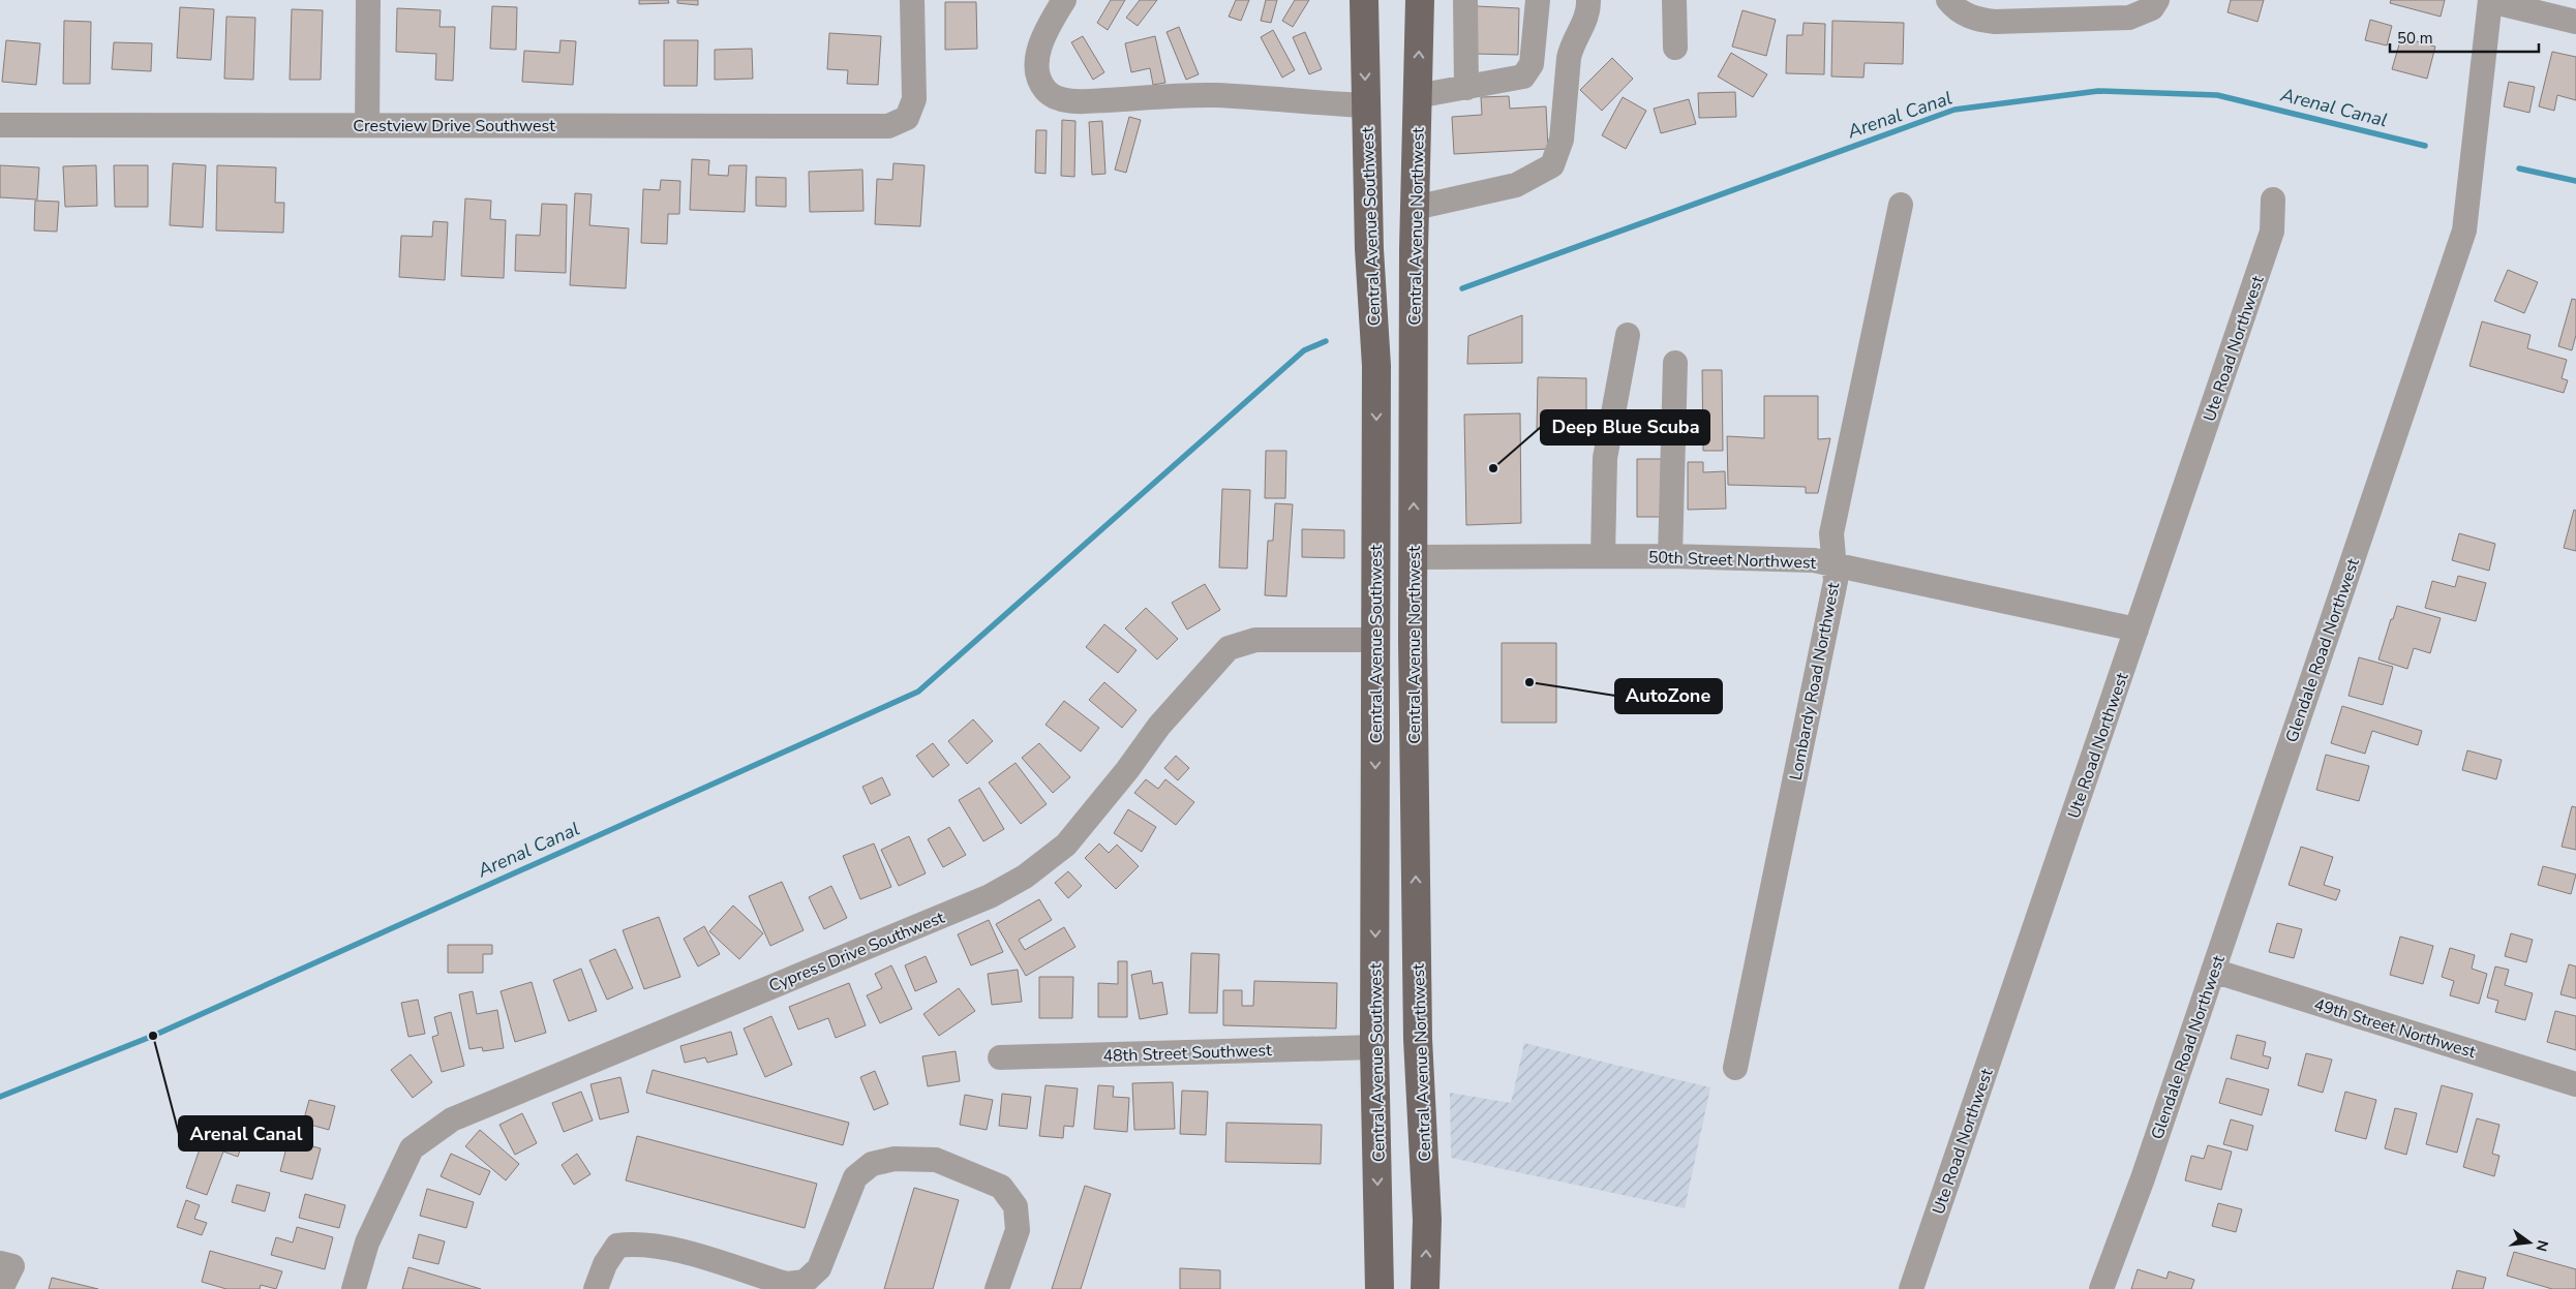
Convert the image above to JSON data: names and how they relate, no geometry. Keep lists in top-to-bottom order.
{
  "streets": {
    "main road": ["Central Avenue Southwest", "Central Avenue Northwest"],
    "street": [
      "Crestview Drive Southwest",
      "Ute Road Northwest",
      "50th Street Northwest",
      "Glendale Road Northwest",
      "Lombardy Road Northwest",
      "Cypress Drive Southwest",
      "49th Street Northwest",
      "48th Street Southwest"
    ]
  },
  "crossings": [
    ["Central Avenue Southwest", "Cypress Drive Southwest"],
    ["Central Avenue Southwest", "48th Street Southwest"],
    ["Central Avenue Northwest", "50th Street Northwest"],
    ["Ute Road Northwest", "50th Street Northwest"],
    ["50th Street Northwest", "Lombardy Road Northwest"],
    ["Glendale Road Northwest", "49th Street Northwest"]
  ],
  "one_way": ["Central Avenue Southwest", "Central Avenue Northwest"],
  "water": ["Arenal Canal"],
  "places": ["Deep Blue Scuba", "AutoZone", "Arenal Canal"],
  "scale_bar": "50 m",
  "north": "right"
}
